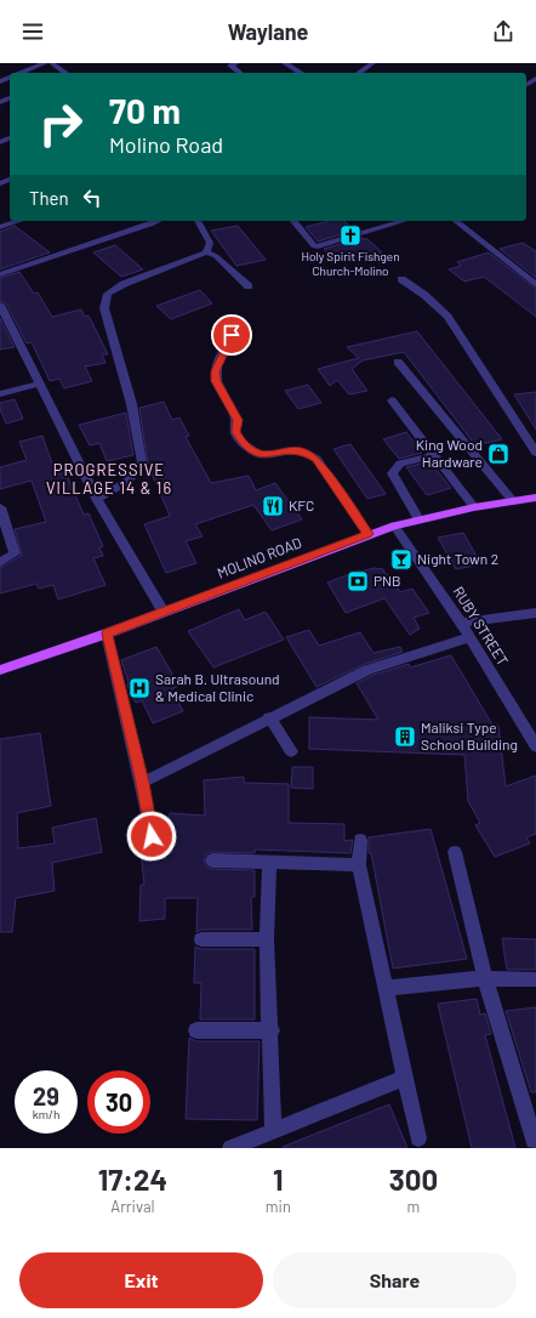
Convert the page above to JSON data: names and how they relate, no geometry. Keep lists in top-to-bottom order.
{
  "streets": {
    "main road": ["MOLINO ROAD"],
    "street": ["RUBY STREET"]
  },
  "crossings": [
    ["MOLINO ROAD", "RUBY STREET"]
  ],
  "districts": ["PROGRESSIVE VILLAGE 14 & 16"],
  "places": {
    "church": ["Holy Spirit Fishgen Church-Molino"],
    "shop": ["King Wood Hardware"],
    "restaurant": ["KFC"],
    "bar": ["Night Town 2"],
    "bank": ["PNB"],
    "hospital": ["Sarah B. Ultrasound & Medical Clinic"],
    "building": ["Maliksi Type School Building"]
  },
  "page": {
    "header": "Waylane",
    "turn": ["70 m", "Molino Road"],
    "then": "Then",
    "speed": "29 km/h",
    "limit": "30",
    "eta": [
      "17:24",
      "Arrival",
      "1",
      "min",
      "300",
      "m"
    ],
    "buttons": ["Exit", "Share"]
  }
}
